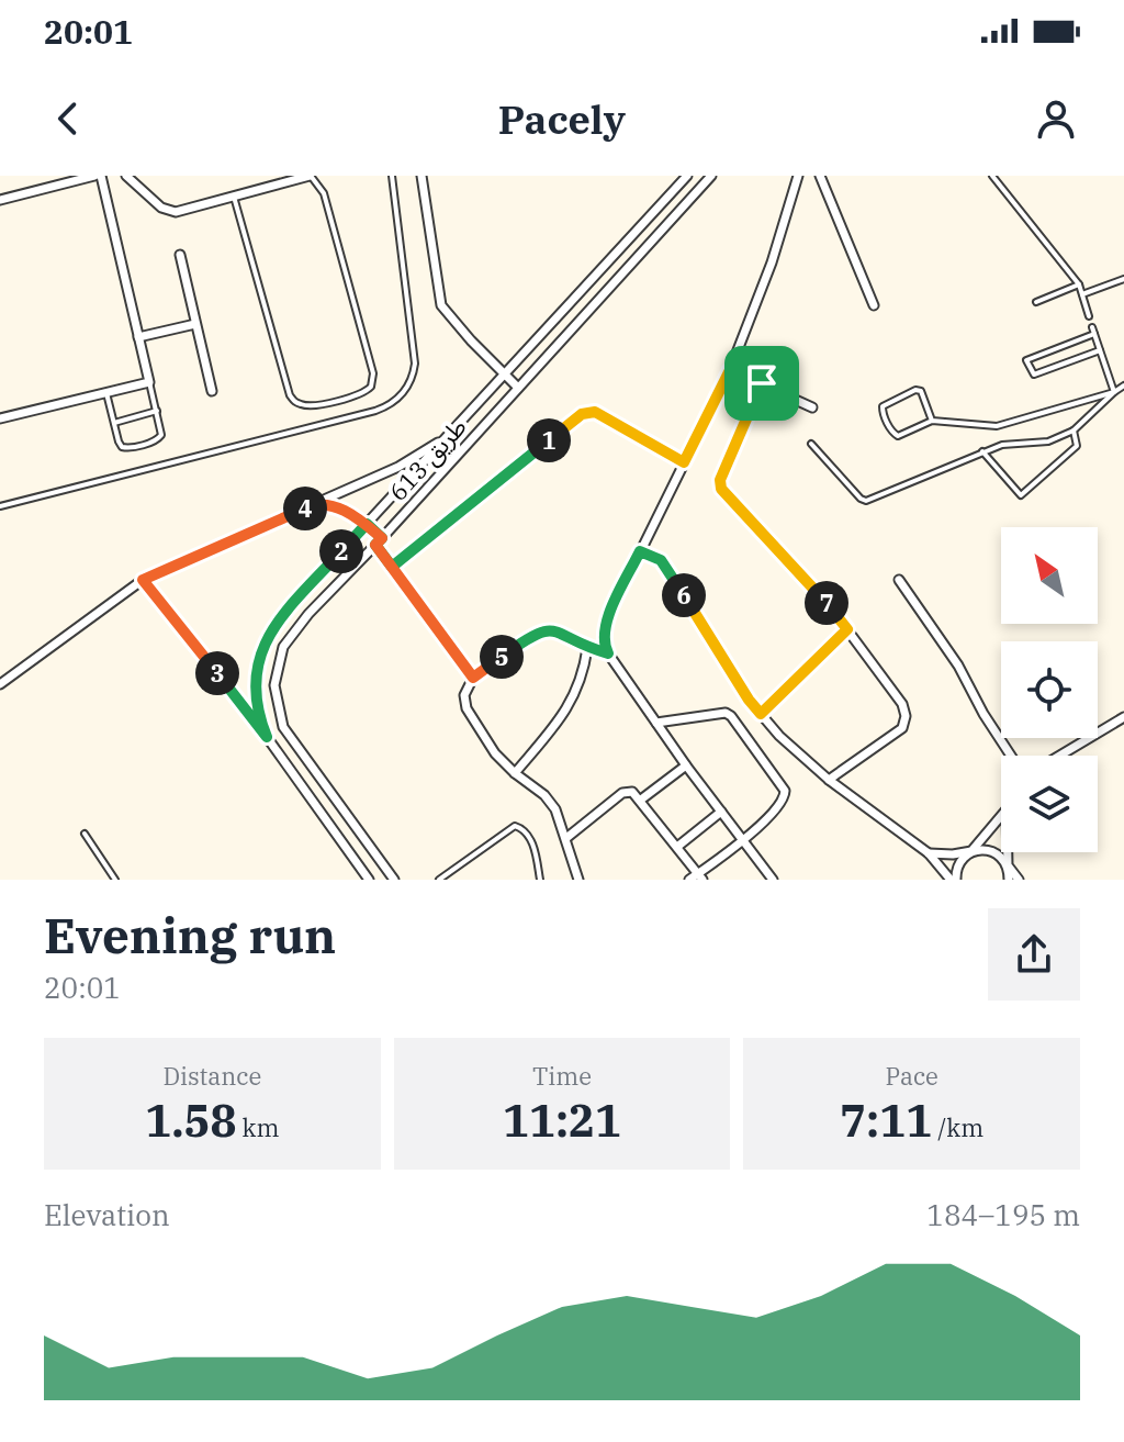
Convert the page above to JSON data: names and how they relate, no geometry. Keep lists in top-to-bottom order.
{
  "streets": {
    "street": ["طريق 613"]
  },
  "north": "top left",
  "page": {
    "status": "20:01",
    "header": "Pacely",
    "pins": [
      "1",
      "4",
      "2",
      "6",
      "7",
      "5",
      "3"
    ],
    "heading": ["Evening run", "20:01"],
    "stats": [
      ["Distance", "1.58 km"],
      ["Time", "11:21"],
      ["Pace", "7:11 /km"]
    ],
    "chart": ["Elevation", "184–195 m"]
  }
}
